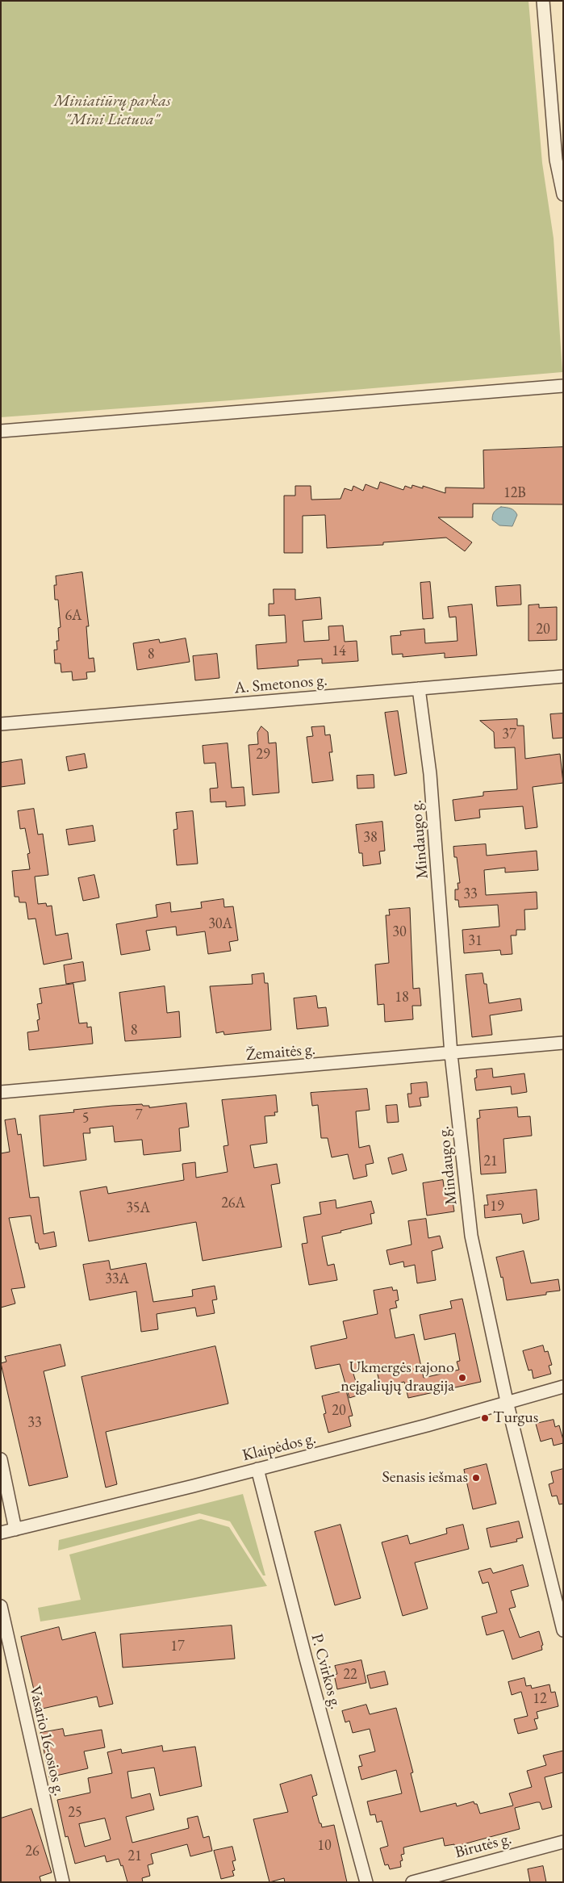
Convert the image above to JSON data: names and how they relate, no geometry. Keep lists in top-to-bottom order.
{
  "streets": {
    "street": [
      "A. Smetonos g.",
      "Mindaugo g.",
      "Žemaitės g.",
      "Klaipėdos g.",
      "P. Cvirkos g.",
      "Vasario 16-osios g.",
      "Birutės g."
    ]
  },
  "crossings": [
    ["A. Smetonos g.", "Mindaugo g."],
    ["Mindaugo g.", "Žemaitės g."],
    ["Mindaugo g.", "Klaipėdos g."],
    ["Klaipėdos g.", "P. Cvirkos g."]
  ],
  "parks": ["Miniatiūrų parkas \"Mini Lietuva\""],
  "places": ["Ukmergės rajono neįgaliųjų draugija", "Turgus", "Senasis iešmas"],
  "house_numbers": [
    "12B",
    "6A",
    "20",
    "14",
    "8",
    "37",
    "29",
    "38",
    "33",
    "30A",
    "30",
    "31",
    "18",
    "8",
    "7",
    "5",
    "21",
    "26A",
    "19",
    "35A",
    "33A",
    "20",
    "33",
    "17",
    "22",
    "12",
    "25",
    "10",
    "26",
    "21"
  ]
}
